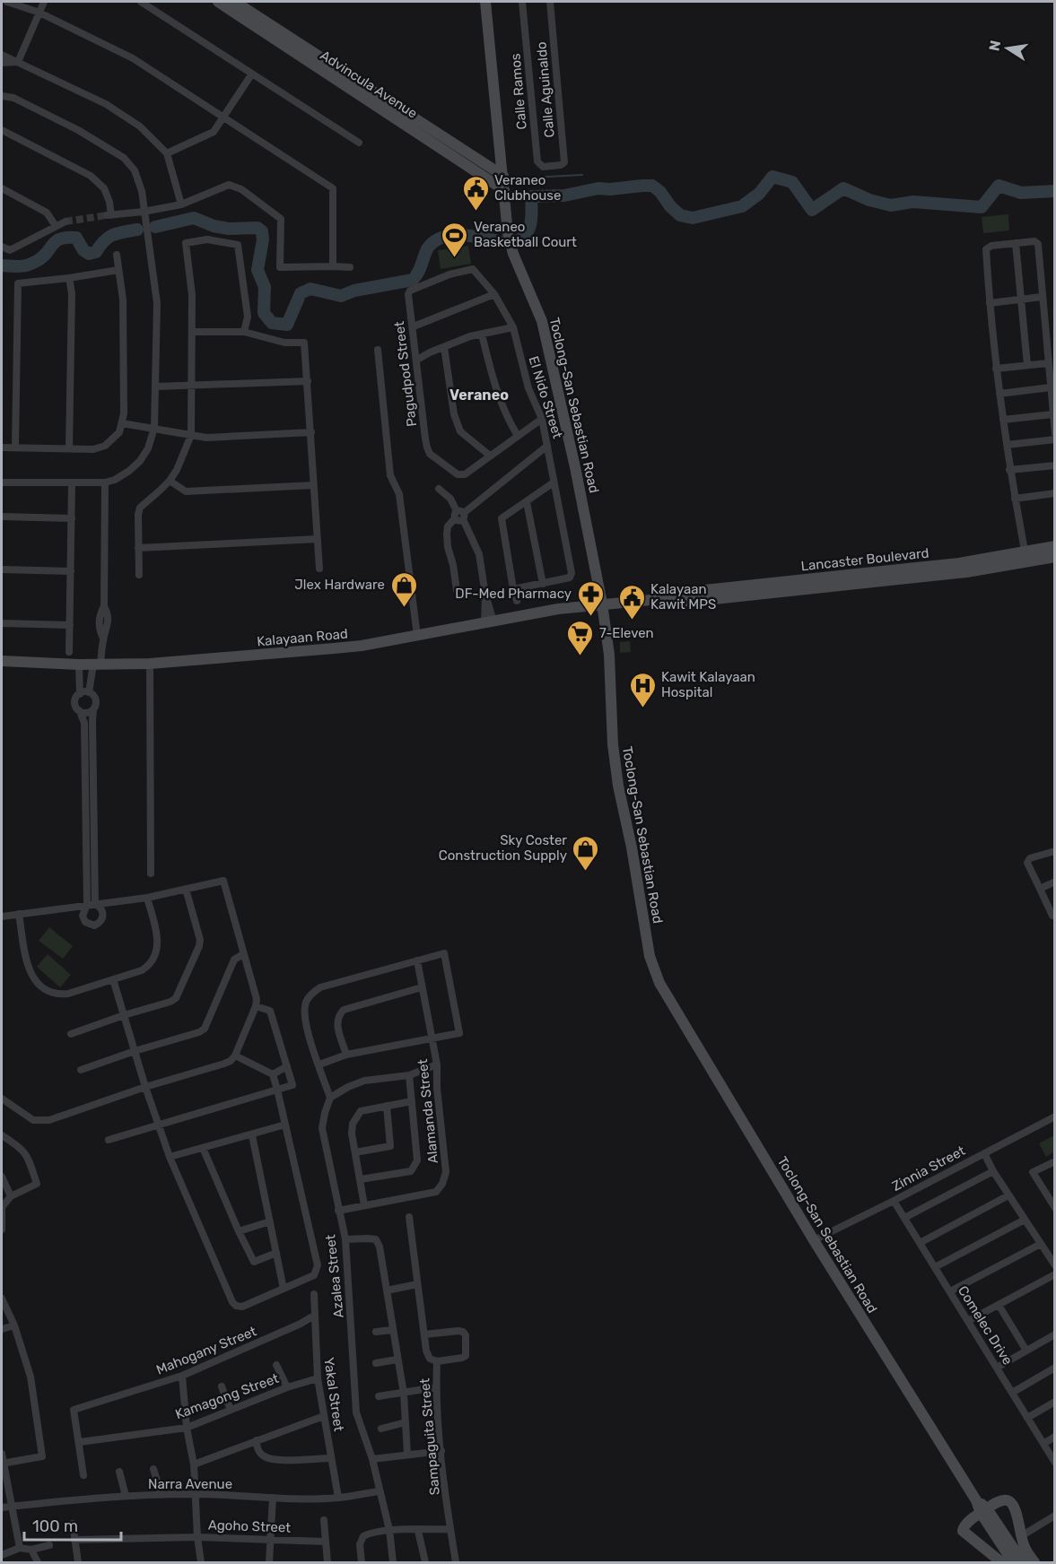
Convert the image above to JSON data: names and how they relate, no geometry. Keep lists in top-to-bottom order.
{
  "streets": {
    "main road": [
      "Advincula Avenue",
      "Toclong-San Sebastian Road",
      "Lancaster Boulevard",
      "Kalayaan Road"
    ],
    "street": [
      "Calle Aguinaldo",
      "Calle Ramos",
      "Pagudpod Street",
      "El Nido Street",
      "Alamanda Street",
      "Zinnia Street",
      "Azalea Street",
      "Comelec Drive",
      "Mahogany Street",
      "Yakal Street",
      "Kamagong Street",
      "Sampaguita Street",
      "Narra Avenue",
      "Agoho Street"
    ]
  },
  "crossings": [
    ["Advincula Avenue", "Toclong-San Sebastian Road"],
    ["Calle Aguinaldo", "Calle Ramos"],
    ["Pagudpod Street", "El Nido Street"],
    ["Toclong-San Sebastian Road", "Lancaster Boulevard"],
    ["Toclong-San Sebastian Road", "Kalayaan Road"],
    ["Toclong-San Sebastian Road", "Zinnia Street"],
    ["Lancaster Boulevard", "Kalayaan Road"],
    ["Alamanda Street", "Azalea Street"],
    ["Zinnia Street", "Comelec Drive"],
    ["Azalea Street", "Narra Avenue"],
    ["Mahogany Street", "Yakal Street"],
    ["Mahogany Street", "Kamagong Street"],
    ["Yakal Street", "Kamagong Street"],
    ["Yakal Street", "Narra Avenue"]
  ],
  "districts": ["Veraneo"],
  "places": {
    "public building": ["Veraneo Clubhouse", "Kalayaan Kawit MPS"],
    "sports": ["Veraneo Basketball Court"],
    "shop": ["Jlex Hardware", "Sky Coster Construction Supply"],
    "pharmacy": ["DF-Med Pharmacy"],
    "supermarket": ["7-Eleven"],
    "hospital": ["Kawit Kalayaan Hospital"]
  },
  "scale_bar": "100 m",
  "north": "left"
}
